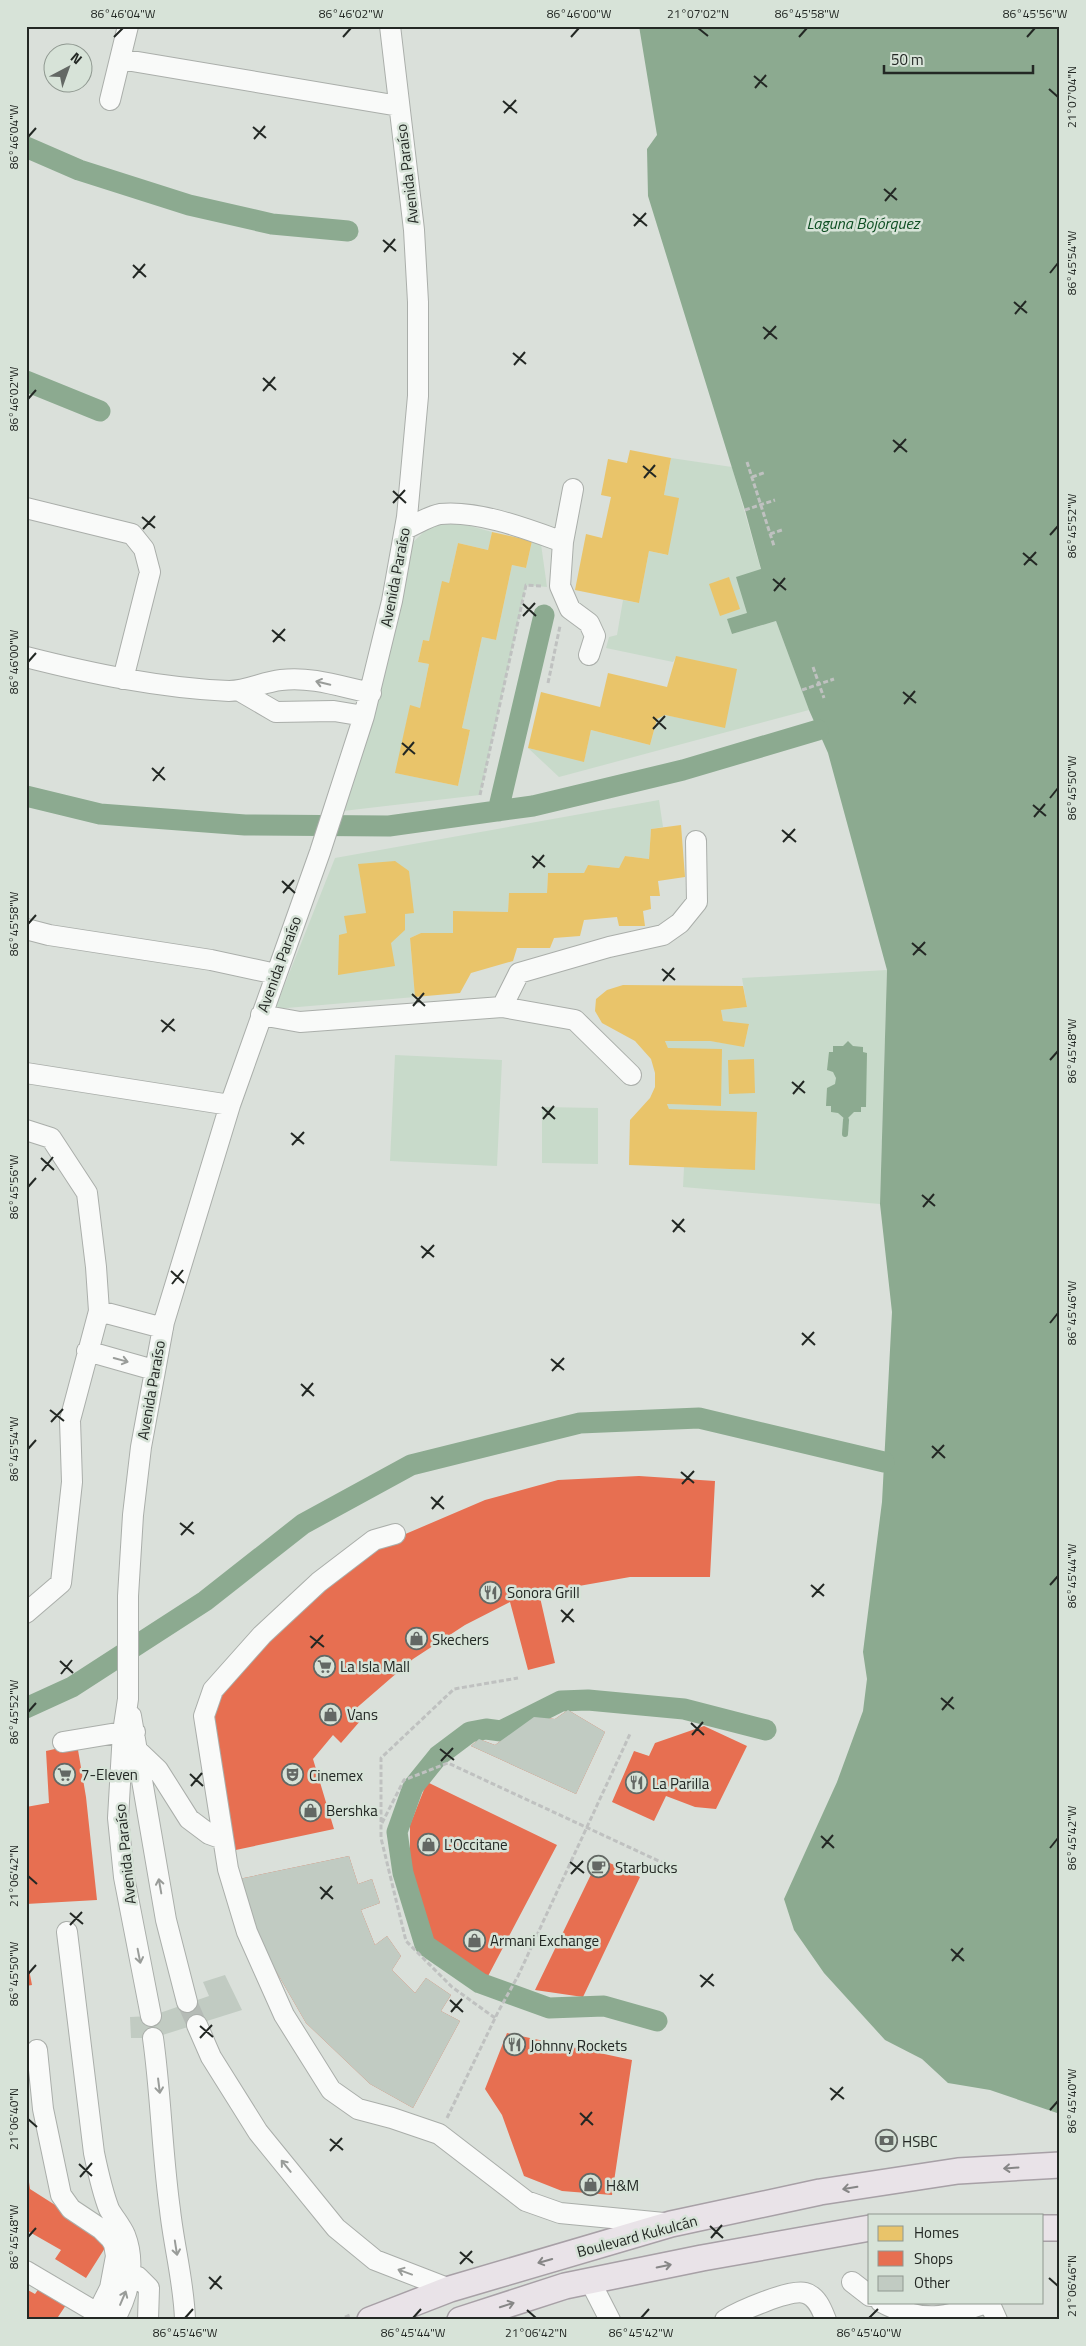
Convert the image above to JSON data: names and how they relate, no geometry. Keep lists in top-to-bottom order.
{
  "streets": {
    "main road": ["Boulevard Kukulcán"],
    "street": ["Avenida Paraíso"]
  },
  "water": ["Laguna Bojórquez"],
  "places": {
    "restaurant": ["Sonora Grill", "La Parilla", "Johnny Rockets"],
    "shop": [
      "Skechers",
      "Vans",
      "Bershka",
      "L'Occitane",
      "Armani Exchange",
      "H&M"
    ],
    "supermarket": ["La Isla Mall", "7-Eleven"],
    "theatre": ["Cinemex"],
    "cafe": ["Starbucks"],
    "bank": ["HSBC"]
  },
  "legend": ["Homes", "Shops", "Other"],
  "scale_bar": "50 m",
  "north": "top right",
  "coordinates": [
    "86°46'04\"W",
    "86°46'02\"W",
    "86°46'00\"W",
    "21°07'02\"N",
    "86°45'58\"W",
    "86°45'56\"W",
    "21°07'04\"N",
    "86°45'54\"W",
    "86°45'52\"W",
    "86°45'50\"W",
    "86°45'48\"W",
    "86°45'46\"W",
    "86°45'44\"W",
    "86°45'42\"W",
    "21°06'42\"N",
    "86°45'40\"W",
    "21°06'40\"N",
    "21°06'46\"N"
  ]
}
